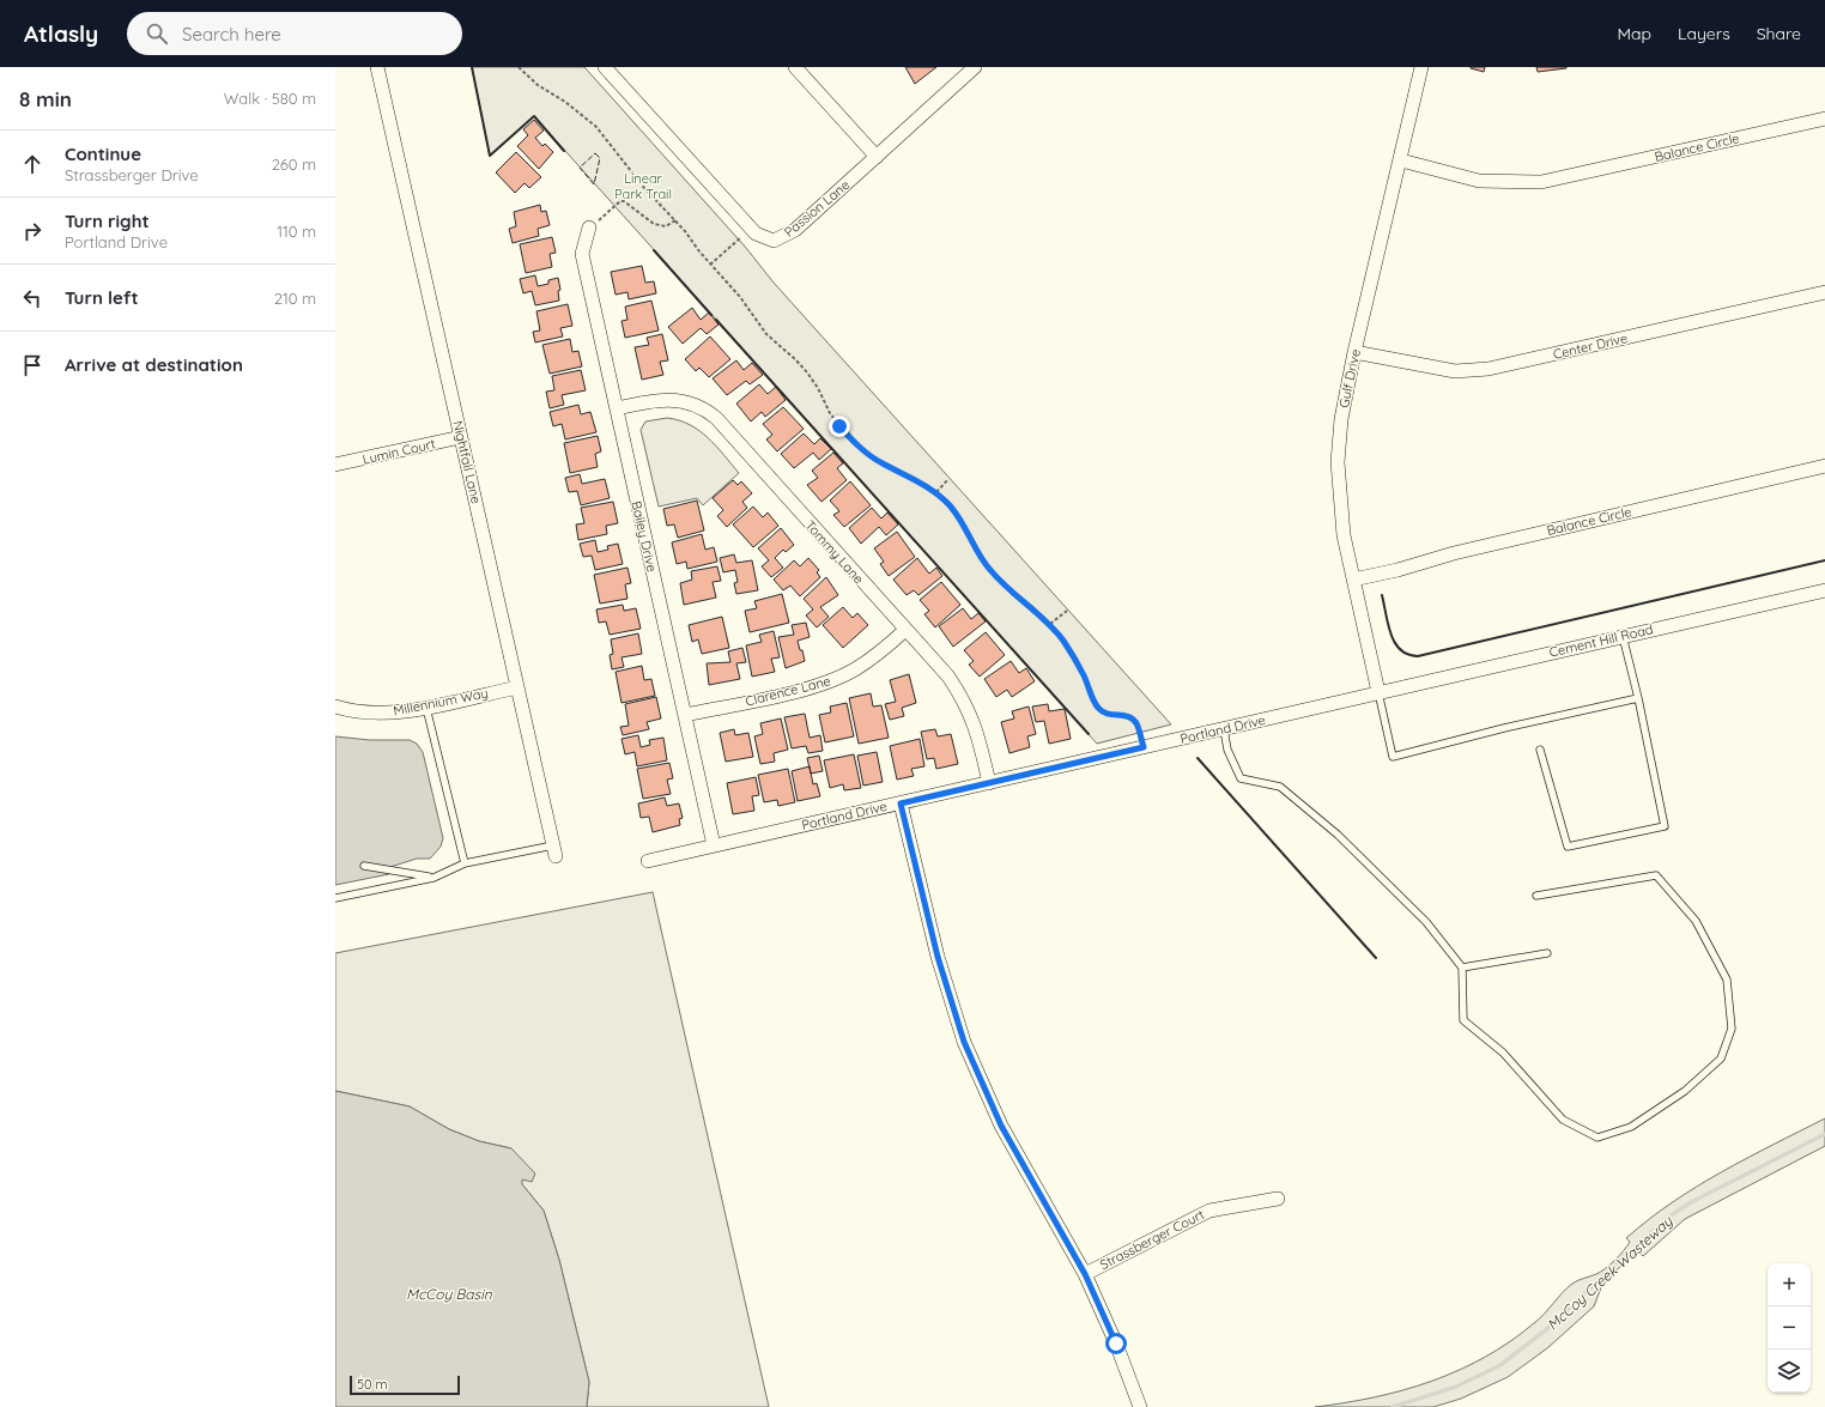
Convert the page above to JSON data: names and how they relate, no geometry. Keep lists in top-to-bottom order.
{
  "streets": {
    "street": [
      "Balance Circle",
      "Passion Lane",
      "Center Drive",
      "Gulf Drive",
      "Lumin Court",
      "Nightfall Lane",
      "Bailey Drive",
      "Tommy Lane",
      "Cement Hill Road",
      "Clarence Lane",
      "Millennium Way",
      "Portland Drive",
      "Strassberger Court"
    ]
  },
  "crossings": [
    ["Balance Circle", "Gulf Drive"],
    ["Center Drive", "Gulf Drive"],
    ["Gulf Drive", "Cement Hill Road"],
    ["Gulf Drive", "Portland Drive"],
    ["Lumin Court", "Nightfall Lane"],
    ["Nightfall Lane", "Millennium Way"],
    ["Bailey Drive", "Tommy Lane"],
    ["Bailey Drive", "Clarence Lane"],
    ["Bailey Drive", "Portland Drive"],
    ["Tommy Lane", "Clarence Lane"],
    ["Tommy Lane", "Portland Drive"],
    ["Cement Hill Road", "Portland Drive"]
  ],
  "water": ["McCoy Creek Wasteway", "McCoy Basin"],
  "parks": ["Linear Park Trail"],
  "scale_bar": "50 m",
  "page": {
    "header": "Atlasly",
    "search": "Search here",
    "nav": ["Map", "Layers", "Share"],
    "heading": ["8 min", "Walk · 580 m"],
    "list": [
      ["Continue", "Strassberger Drive", "260 m"],
      ["Turn right", "Portland Drive", "110 m"],
      ["Turn left", "210 m"],
      "Arrive at destination"
    ],
    "map_buttons": ["+", "−"],
    "scale": "50 m"
  }
}
